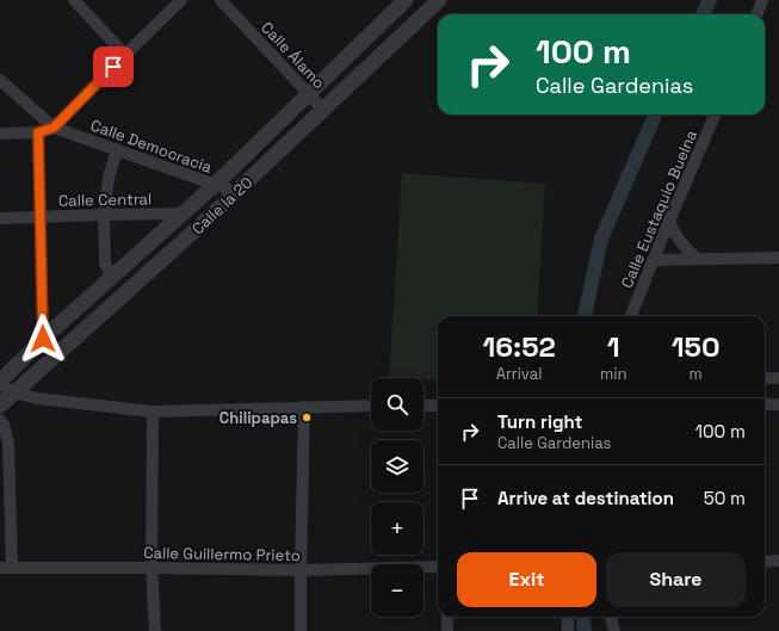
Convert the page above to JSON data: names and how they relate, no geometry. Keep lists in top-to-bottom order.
{
  "streets": {
    "street": [
      "Calle Álamo",
      "Calle Democracia",
      "Calle Central",
      "Calle la 20",
      "Calle Eustaquio Buelna",
      "Calle Guillermo Prieto"
    ]
  },
  "crossings": [
    ["Calle Álamo", "Calle la 20"],
    ["Calle Democracia", "Calle la 20"],
    ["Calle Central", "Calle la 20"]
  ],
  "places": ["Chilipapas"],
  "page": {
    "turn": ["100 m", "Calle Gardenias"],
    "eta": [
      "16:52",
      "Arrival",
      "1",
      "min",
      "150",
      "m"
    ],
    "map_buttons": ["+", "−"],
    "list": [
      {
        "name": "Turn right",
        "note": "Calle Gardenias",
        "value": "100 m"
      },
      {
        "name": "Arrive at destination",
        "value": "50 m"
      }
    ],
    "buttons": ["Exit", "Share"]
  }
}
